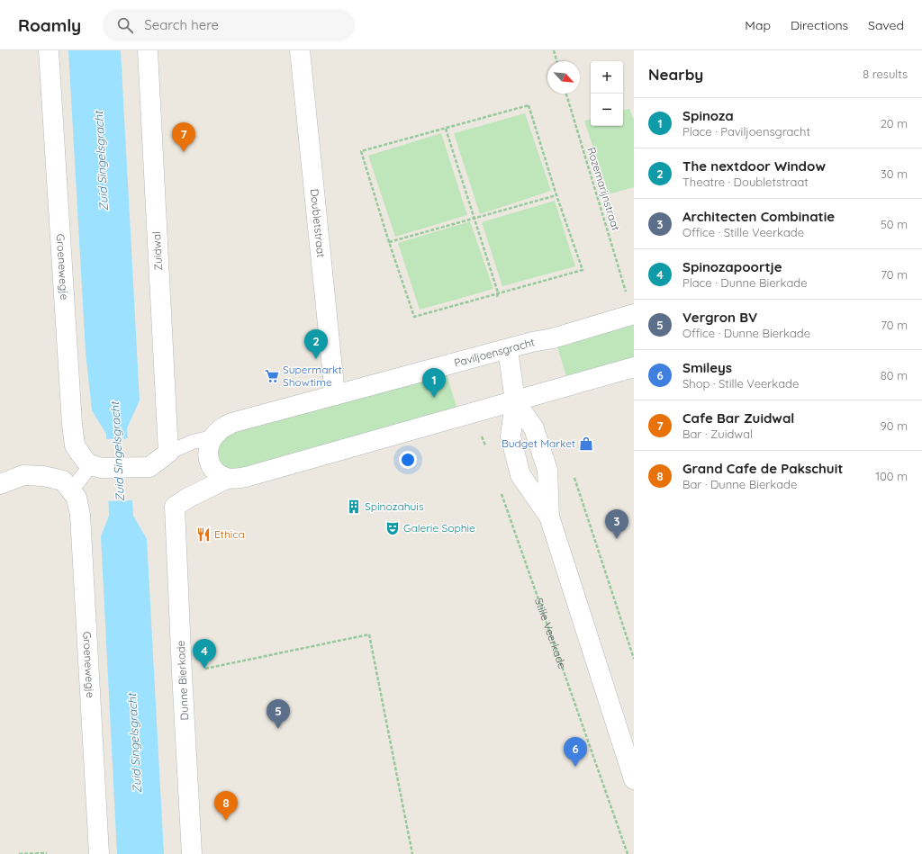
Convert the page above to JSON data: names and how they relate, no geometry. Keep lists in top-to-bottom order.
{
  "streets": {
    "street": [
      "Doubletstraat",
      "Zuidwal",
      "Groenewegje",
      "Paviljoensgracht",
      "Dunne Bierkade"
    ],
    "path": ["Rozemarijnstraat", "Stille Veerkade"]
  },
  "crossings": [
    ["Doubletstraat", "Paviljoensgracht"],
    ["Zuidwal", "Paviljoensgracht"]
  ],
  "water": ["Zuid Singelsgracht"],
  "places": {
    "supermarket": ["Supermarkt Showtime"],
    "shop": ["Budget Market"],
    "building": ["Spinozahuis"],
    "theatre": ["Galerie Sophie"],
    "restaurant": ["Ethica"]
  },
  "north": "bottom right",
  "page": {
    "header": "Roamly",
    "search": "Search here",
    "nav": ["Map", "Directions", "Saved"],
    "heading": ["Nearby", "8 results"],
    "map_buttons": ["+", "−"],
    "list": [
      {
        "mark": "1",
        "name": "Spinoza",
        "note": "Place · Paviljoensgracht",
        "value": "20 m"
      },
      {
        "mark": "2",
        "name": "The nextdoor Window",
        "note": "Theatre · Doubletstraat",
        "value": "30 m"
      },
      {
        "mark": "3",
        "name": "Architecten Combinatie",
        "note": "Office · Stille Veerkade",
        "value": "50 m"
      },
      {
        "mark": "4",
        "name": "Spinozapoortje",
        "note": "Place · Dunne Bierkade",
        "value": "70 m"
      },
      {
        "mark": "5",
        "name": "Vergron BV",
        "note": "Office · Dunne Bierkade",
        "value": "70 m"
      },
      {
        "mark": "6",
        "name": "Smileys",
        "note": "Shop · Stille Veerkade",
        "value": "80 m"
      },
      {
        "mark": "7",
        "name": "Cafe Bar Zuidwal",
        "note": "Bar · Zuidwal",
        "value": "90 m"
      },
      {
        "mark": "8",
        "name": "Grand Cafe de Pakschuit",
        "note": "Bar · Dunne Bierkade",
        "value": "100 m"
      }
    ],
    "pins": [
      "7",
      "2",
      "1",
      "3",
      "4",
      "5",
      "6",
      "8"
    ]
  }
}
